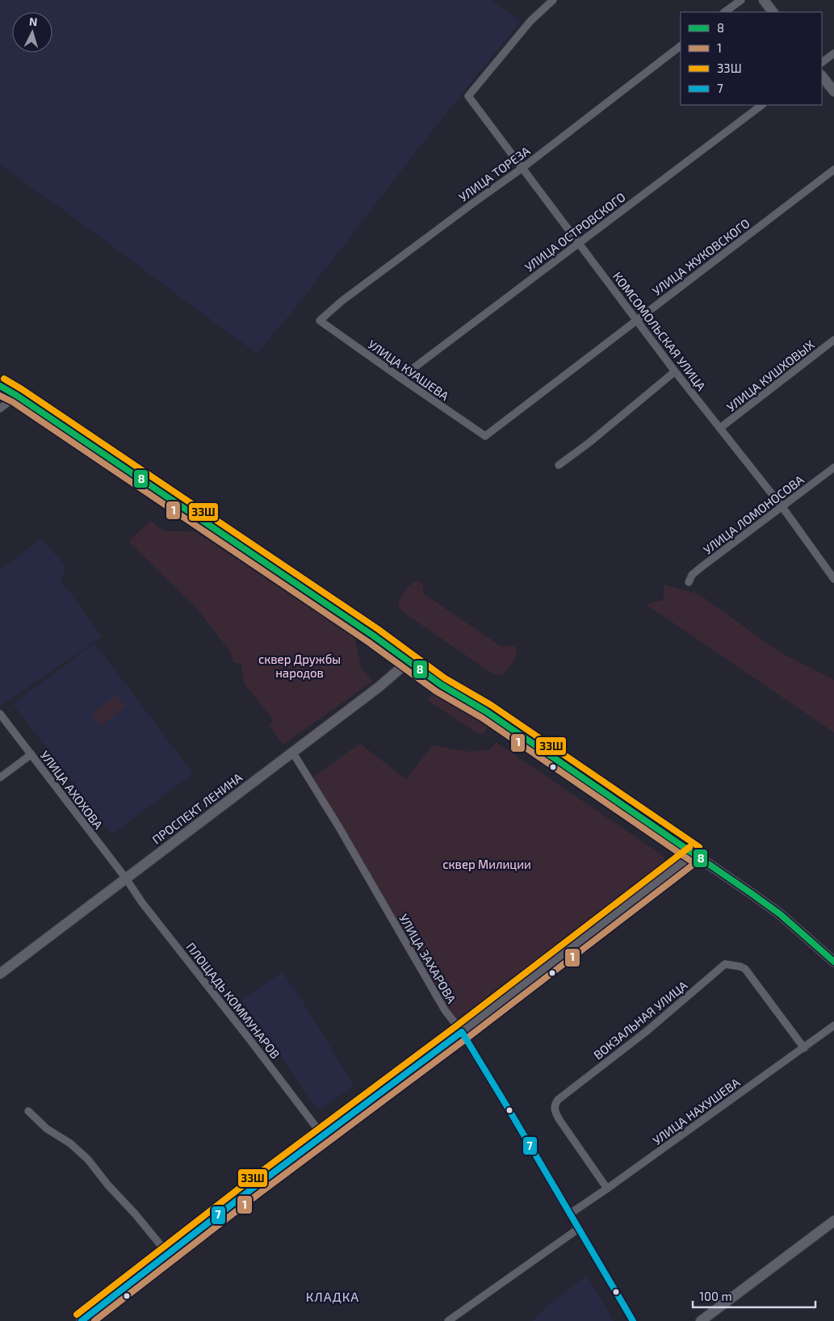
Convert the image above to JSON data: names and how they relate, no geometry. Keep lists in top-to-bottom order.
{
  "streets": {
    "main road": ["ПРОСПЕКТ ЛЕНИНА"],
    "street": [
      "УЛИЦА ТОРЕЗА",
      "УЛИЦА ОСТРОВСКОГО",
      "УЛИЦА ЖУКОВСКОГО",
      "КОМСОМОЛЬСКАЯ УЛИЦА",
      "УЛИЦА КУАШЕВА",
      "УЛИЦА КУШХОВЫХ",
      "УЛИЦА ЛОМОНОСОВА",
      "УЛИЦА АХОХОВА",
      "УЛИЦА ЗАХАРОВА",
      "ПЛОЩАДЬ КОММУНАРОВ",
      "ВОКЗАЛЬНАЯ УЛИЦА",
      "УЛИЦА НАХУШЕВА"
    ]
  },
  "crossings": [
    ["УЛИЦА ТОРЕЗА", "КОМСОМОЛЬСКАЯ УЛИЦА"],
    ["УЛИЦА ТОРЕЗА", "УЛИЦА КУАШЕВА"],
    ["УЛИЦА ОСТРОВСКОГО", "КОМСОМОЛЬСКАЯ УЛИЦА"],
    ["УЛИЦА ОСТРОВСКОГО", "УЛИЦА КУАШЕВА"],
    ["УЛИЦА ЖУКОВСКОГО", "КОМСОМОЛЬСКАЯ УЛИЦА"],
    ["УЛИЦА ЖУКОВСКОГО", "УЛИЦА КУАШЕВА"],
    ["КОМСОМОЛЬСКАЯ УЛИЦА", "УЛИЦА КУШХОВЫХ"],
    ["КОМСОМОЛЬСКАЯ УЛИЦА", "УЛИЦА ЛОМОНОСОВА"],
    ["УЛИЦА АХОХОВА", "ПРОСПЕКТ ЛЕНИНА"],
    ["УЛИЦА АХОХОВА", "ПЛОЩАДЬ КОММУНАРОВ"],
    ["ПРОСПЕКТ ЛЕНИНА", "УЛИЦА ЗАХАРОВА"],
    ["ПРОСПЕКТ ЛЕНИНА", "ПЛОЩАДЬ КОММУНАРОВ"],
    ["УЛИЦА ЗАХАРОВА", "УЛИЦА НАХУШЕВА"],
    ["ВОКЗАЛЬНАЯ УЛИЦА", "УЛИЦА НАХУШЕВА"]
  ],
  "districts": ["КЛАДКА"],
  "parks": ["сквер Дружбы народов", "сквер Милиции"],
  "lines": [
    "transit line 33Ш",
    "transit line 8",
    "transit line 1",
    "transit line 7"
  ],
  "legend": [
    "8",
    "1",
    "33Ш",
    "7"
  ],
  "scale_bar": "100 m",
  "north": "top"
}
